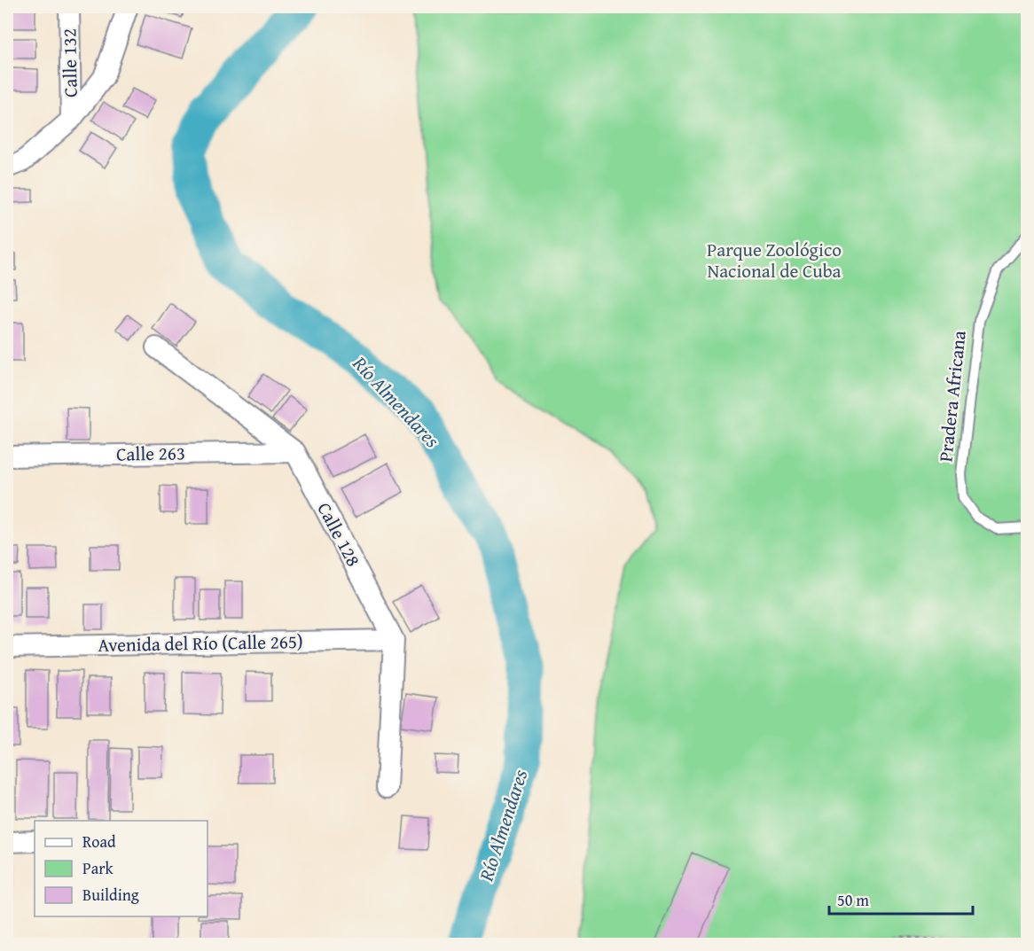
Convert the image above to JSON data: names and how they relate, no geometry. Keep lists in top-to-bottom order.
{
  "streets": {
    "street": [
      "Calle 132",
      "Calle 263",
      "Calle 128",
      "Avenida del Río (Calle 265)"
    ],
    "lane": ["Pradera Africana"]
  },
  "crossings": [
    ["Calle 263", "Calle 128"],
    ["Calle 128", "Avenida del Río (Calle 265)"]
  ],
  "water": ["Río Almendares"],
  "parks": ["Parque Zoológico Nacional de Cuba"],
  "legend": ["Road", "Park", "Building"],
  "scale_bar": "50 m"
}
